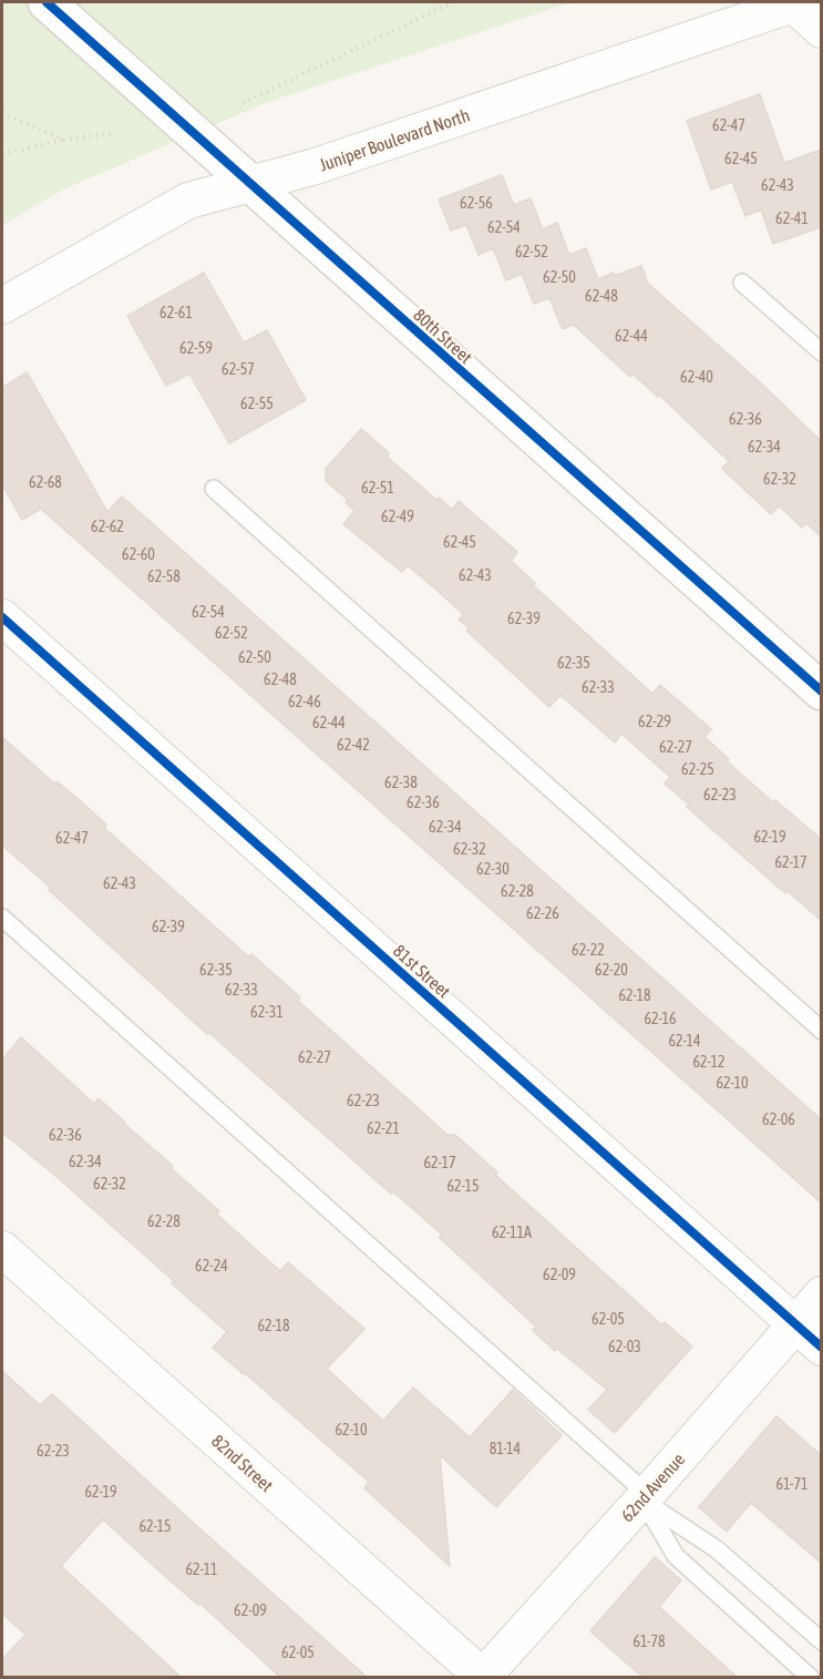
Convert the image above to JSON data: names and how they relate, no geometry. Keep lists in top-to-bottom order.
{
  "streets": {
    "street": [
      "Juniper Boulevard North",
      "80th Street",
      "81st Street",
      "82nd Street",
      "62nd Avenue"
    ]
  },
  "crossings": [
    ["Juniper Boulevard North", "80th Street"],
    ["81st Street", "62nd Avenue"],
    ["82nd Street", "62nd Avenue"]
  ],
  "house_numbers": [
    "62-47",
    "62-45",
    "62-43",
    "62-56",
    "62-41",
    "62-54",
    "62-52",
    "62-50",
    "62-48",
    "62-61",
    "62-44",
    "62-59",
    "62-57",
    "62-40",
    "62-55",
    "62-36",
    "62-34",
    "62-32",
    "62-68",
    "62-51",
    "62-49",
    "62-62",
    "62-45",
    "62-60",
    "62-43",
    "62-58",
    "62-54",
    "62-39",
    "62-52",
    "62-50",
    "62-35",
    "62-48",
    "62-33",
    "62-46",
    "62-29",
    "62-44",
    "62-42",
    "62-27",
    "62-25",
    "62-38",
    "62-23",
    "62-36",
    "62-34",
    "62-19",
    "62-47",
    "62-32",
    "62-17",
    "62-30",
    "62-43",
    "62-28",
    "62-26",
    "62-39",
    "62-22",
    "62-35",
    "62-20",
    "62-33",
    "62-18",
    "62-31",
    "62-16",
    "62-14",
    "62-27",
    "62-12",
    "62-10",
    "62-23",
    "62-06",
    "62-21",
    "62-36",
    "62-34",
    "62-17",
    "62-32",
    "62-15",
    "62-28",
    "62-11A",
    "62-24",
    "62-09",
    "62-05",
    "62-18",
    "62-03",
    "62-10",
    "81-14",
    "62-23",
    "61-71",
    "62-19",
    "62-15",
    "62-11",
    "62-09",
    "61-78",
    "62-05"
  ]
}
